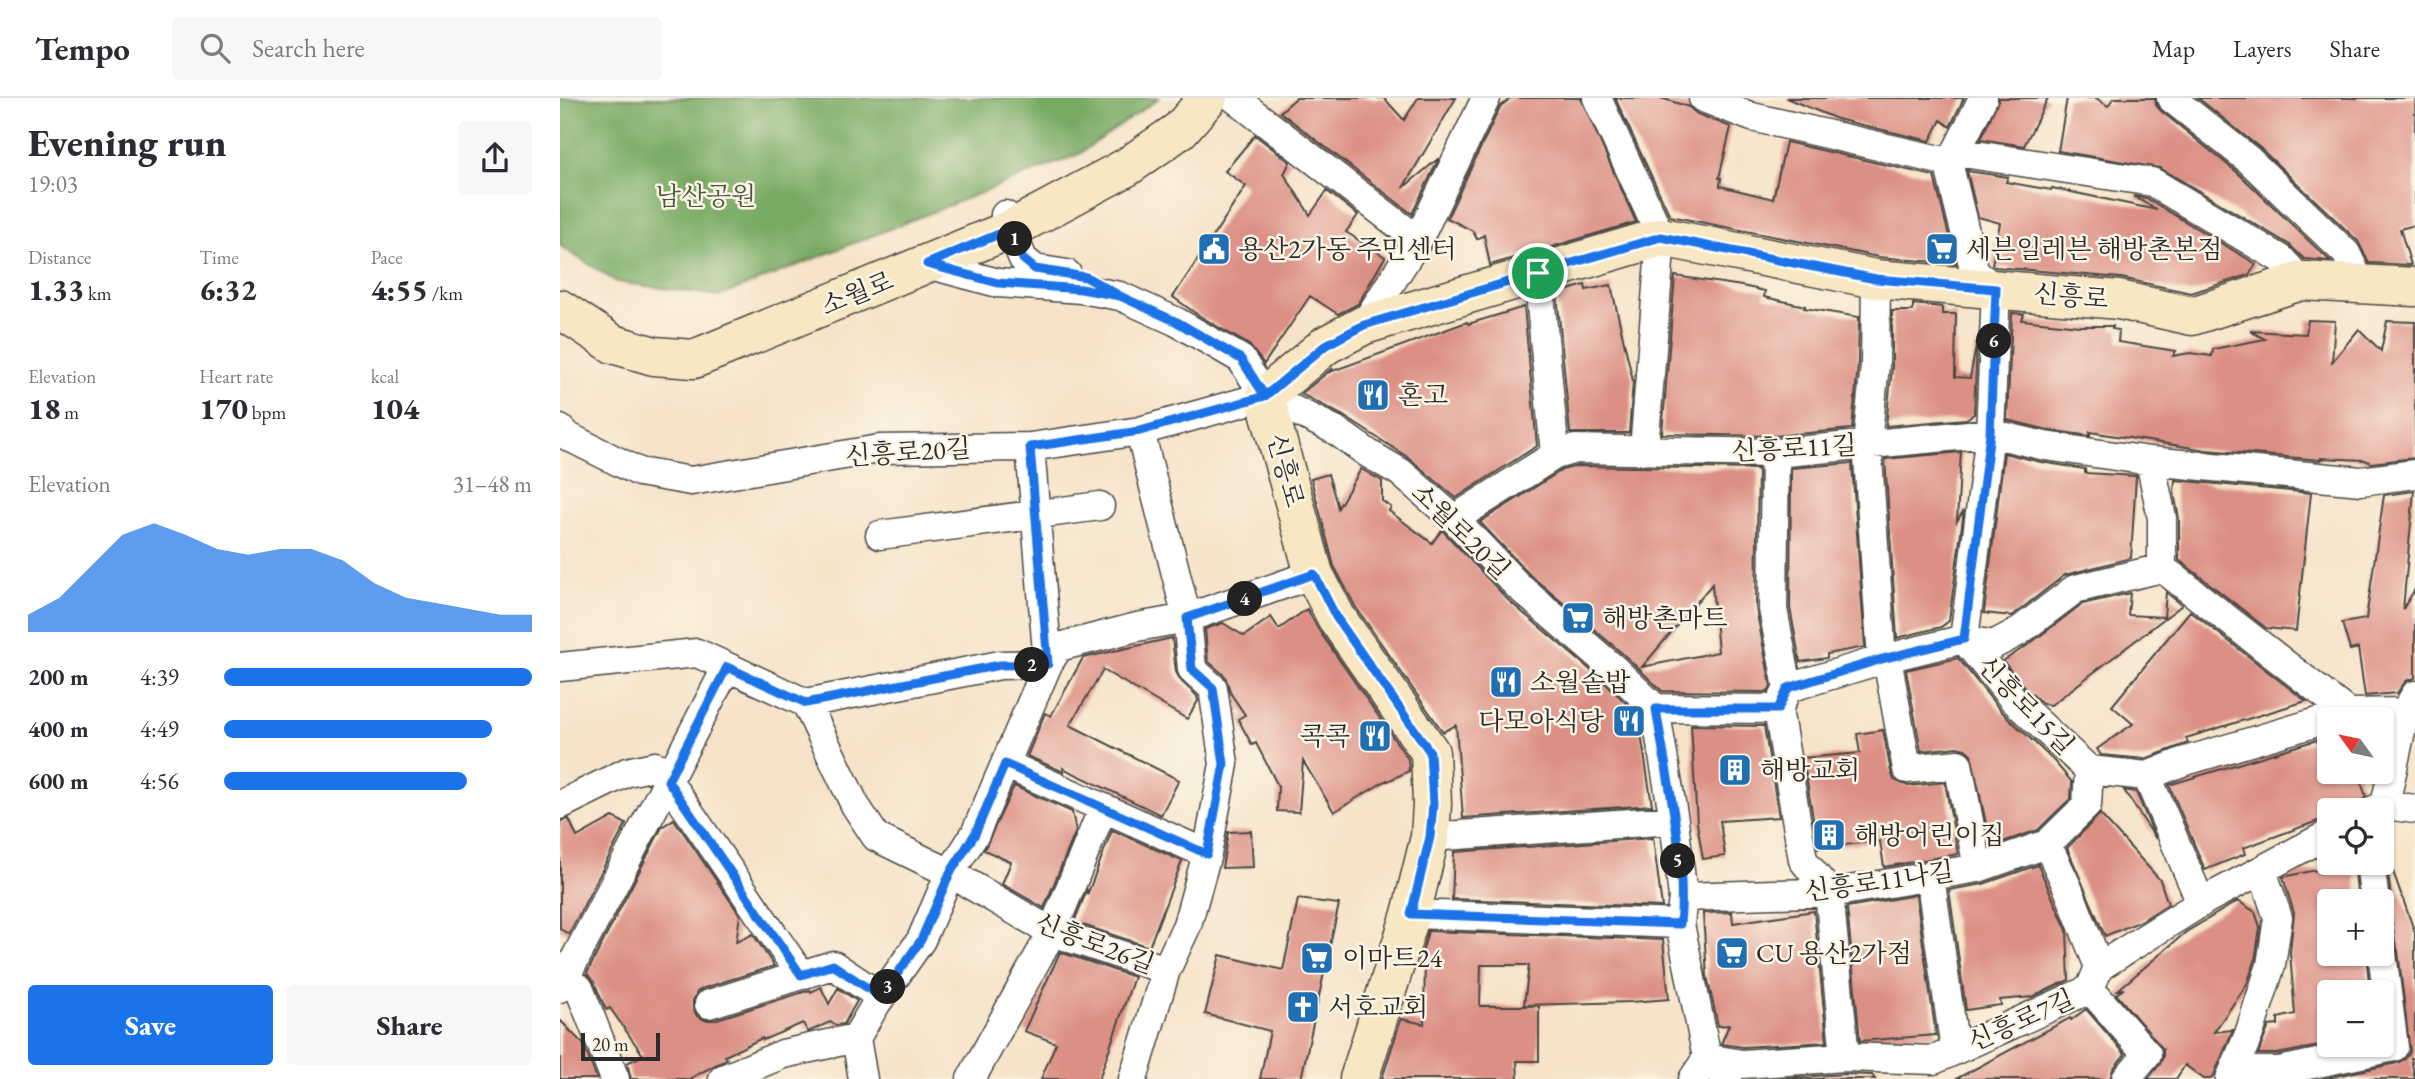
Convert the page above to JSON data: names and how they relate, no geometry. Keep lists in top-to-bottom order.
{
  "streets": {
    "street": [
      "소월로",
      "신흥로",
      "신흥로11길",
      "신흥로20길",
      "소월로20길",
      "신흥로15길",
      "신흥로11나길",
      "신흥로26길",
      "신흥로7길"
    ]
  },
  "crossings": [
    ["신흥로", "신흥로20길"],
    ["신흥로", "소월로20길"],
    ["신흥로", "신흥로15길"],
    ["신흥로11길", "소월로20길"],
    ["신흥로11길", "신흥로15길"],
    ["신흥로20길", "소월로20길"],
    ["신흥로20길", "신흥로26길"],
    ["소월로20길", "신흥로15길"],
    ["신흥로15길", "신흥로11나길"]
  ],
  "parks": ["남산공원"],
  "places": {
    "public building": ["용산2가동 주민센터"],
    "supermarket": [
      "세븐일레븐 해방촌본점",
      "해방촌마트",
      "CU 용산2가점",
      "이마트24"
    ],
    "restaurant": [
      "혼고",
      "소월솥밥",
      "다모아식당",
      "콕콕"
    ],
    "building": ["해방교회", "해방어린이집"],
    "church": ["서호교회"]
  },
  "scale_bar": "20 m",
  "north": "top left",
  "page": {
    "header": "Tempo",
    "search": "Search here",
    "nav": ["Map", "Layers", "Share"],
    "heading": ["Evening run", "19:03"],
    "stats": [
      ["Distance", "1.33 km"],
      ["Time", "6:32"],
      ["Pace", "4:55 /km"],
      ["Elevation", "18 m"],
      ["Heart rate", "170 bpm"],
      ["kcal", "104"]
    ],
    "pins": [
      "1",
      "6",
      "4",
      "2",
      "5",
      "3"
    ],
    "chart": ["Elevation", "31–48 m"],
    "list": [
      {
        "name": "200 m",
        "note": "4:39"
      },
      {
        "name": "400 m",
        "note": "4:49"
      },
      {
        "name": "600 m",
        "note": "4:56"
      }
    ],
    "map_buttons": ["+", "−"],
    "buttons": ["Save", "Share"],
    "scale": "20 m"
  }
}
